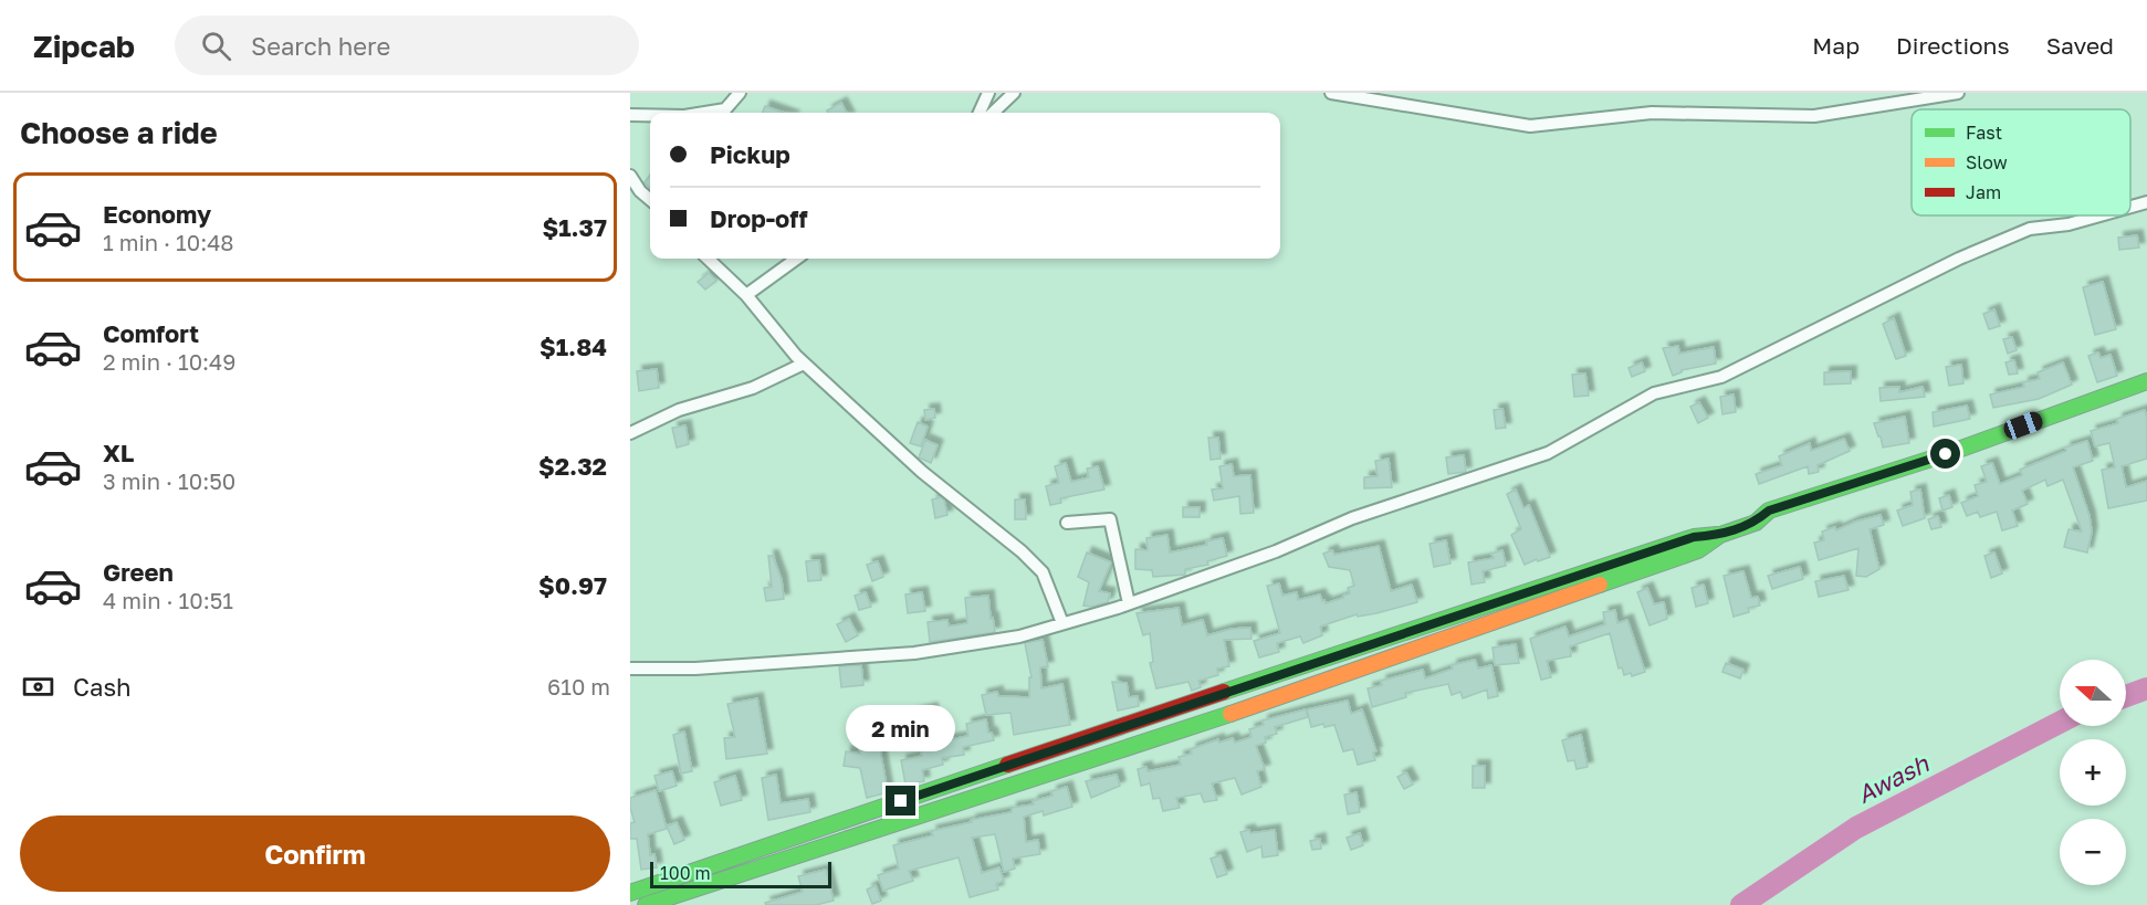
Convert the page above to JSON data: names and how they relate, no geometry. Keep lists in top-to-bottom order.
{
  "water": ["Awash"],
  "legend": ["Fast", "Slow", "Jam"],
  "scale_bar": "100 m",
  "north": "left",
  "page": {
    "header": "Zipcab",
    "search": "Search here",
    "nav": ["Map", "Directions", "Saved"],
    "heading": "Choose a ride",
    "banner": ["Pickup", "Drop-off"],
    "list": [
      {
        "name": "Economy",
        "note": "1 min · 10:48",
        "value": "$1.37"
      },
      {
        "name": "Comfort",
        "note": "2 min · 10:49",
        "value": "$1.84"
      },
      {
        "name": "XL",
        "note": "3 min · 10:50",
        "value": "$2.32"
      },
      {
        "name": "Green",
        "note": "4 min · 10:51",
        "value": "$0.97"
      }
    ],
    "pay": ["Cash", "610 m"],
    "map_buttons": ["+", "−"],
    "bubble": "2 min",
    "buttons": "Confirm",
    "scale": "100 m"
  }
}
